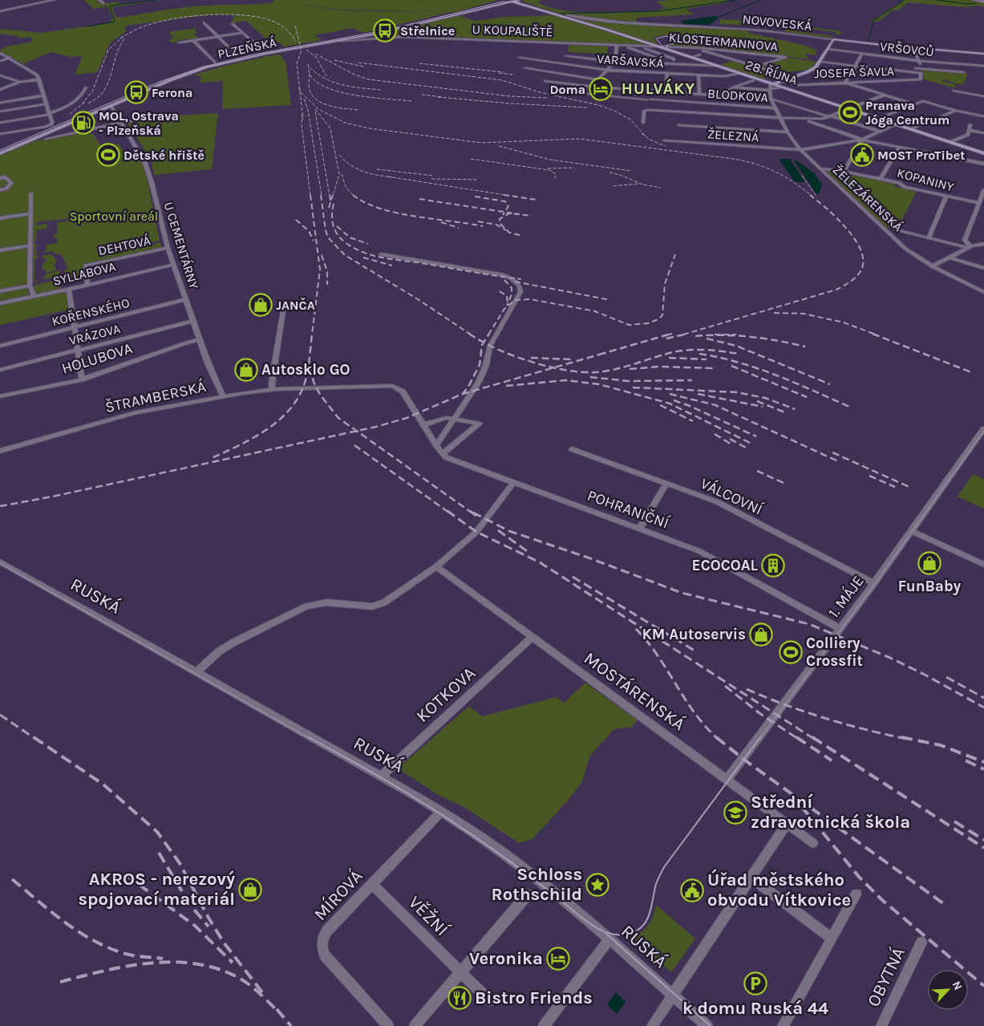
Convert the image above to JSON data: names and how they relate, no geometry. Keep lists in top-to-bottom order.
{
  "streets": {
    "main road": ["NOVOVESKÁ", "PLZEŇSKÁ", "28. ŘÍJNA"],
    "street": [
      "U KOUPALIŠTĚ",
      "KLOSTERMANNOVA",
      "VRŠOVCŮ",
      "VARŠAVSKÁ",
      "JOSEFA ŠAVLA",
      "BLODKOVA",
      "ŽELEZNÁ",
      "KOPANINY",
      "ŽELEZÁRENSKÁ",
      "DEHTOVÁ",
      "U CEMENTÁRNY",
      "SYLLABOVA",
      "KOŘENSKÉHO",
      "VRÁZOVA",
      "HOLUBOVA",
      "ŠTRAMBERSKÁ",
      "VÁLCOVNÍ",
      "POHRANIČNÍ",
      "RUSKÁ",
      "1. MÁJE",
      "MOSTÁRENSKÁ",
      "KOTKOVA",
      "MÍROVÁ",
      "VĚŽNÍ",
      "OBYTNÁ"
    ]
  },
  "crossings": [
    ["U KOUPALIŠTĚ", "KLOSTERMANNOVA"],
    ["U KOUPALIŠTĚ", "PLZEŇSKÁ"],
    ["U KOUPALIŠTĚ", "28. ŘÍJNA"],
    ["KLOSTERMANNOVA", "28. ŘÍJNA"],
    ["PLZEŇSKÁ", "28. ŘÍJNA"],
    ["PLZEŇSKÁ", "U CEMENTÁRNY"],
    ["VARŠAVSKÁ", "28. ŘÍJNA"],
    ["BLODKOVA", "ŽELEZÁRENSKÁ"],
    ["ŽELEZNÁ", "ŽELEZÁRENSKÁ"],
    ["KOPANINY", "ŽELEZÁRENSKÁ"],
    ["DEHTOVÁ", "U CEMENTÁRNY"],
    ["U CEMENTÁRNY", "SYLLABOVA"],
    ["U CEMENTÁRNY", "KOŘENSKÉHO"],
    ["U CEMENTÁRNY", "VRÁZOVA"],
    ["U CEMENTÁRNY", "HOLUBOVA"],
    ["U CEMENTÁRNY", "ŠTRAMBERSKÁ"],
    ["ŠTRAMBERSKÁ", "POHRANIČNÍ"],
    ["VÁLCOVNÍ", "1. MÁJE"],
    ["POHRANIČNÍ", "1. MÁJE"],
    ["RUSKÁ", "KOTKOVA"],
    ["RUSKÁ", "MÍROVÁ"],
    ["1. MÁJE", "MOSTÁRENSKÁ"],
    ["MOSTÁRENSKÁ", "KOTKOVA"],
    ["MÍROVÁ", "VĚŽNÍ"]
  ],
  "districts": ["HULVÁKY"],
  "parks": ["Sportovní areál"],
  "places": {
    "bus stop": ["Střelnice", "Ferona"],
    "hotel": ["Doma", "Veronika"],
    "sports": ["Pranava Jóga Centrum", "Dětské hřiště", "Colliery Crossfit"],
    "fuel station": ["MOL, Ostrava - Plzeňská"],
    "public building": ["MOST ProTibet", "Úřad městského obvodu Vítkovice"],
    "shop": [
      "JANČA",
      "Autosklo GO",
      "FunBaby",
      "KM Autoservis",
      "AKROS - nerezový spojovací materiál"
    ],
    "building": ["ECOCOAL"],
    "school or university": ["Střední zdravotnická škola"],
    "place": ["Schloss Rothschild"],
    "parking": ["k domu Ruská 44"],
    "restaurant": ["Bistro Friends"]
  },
  "north": "top right"
}
